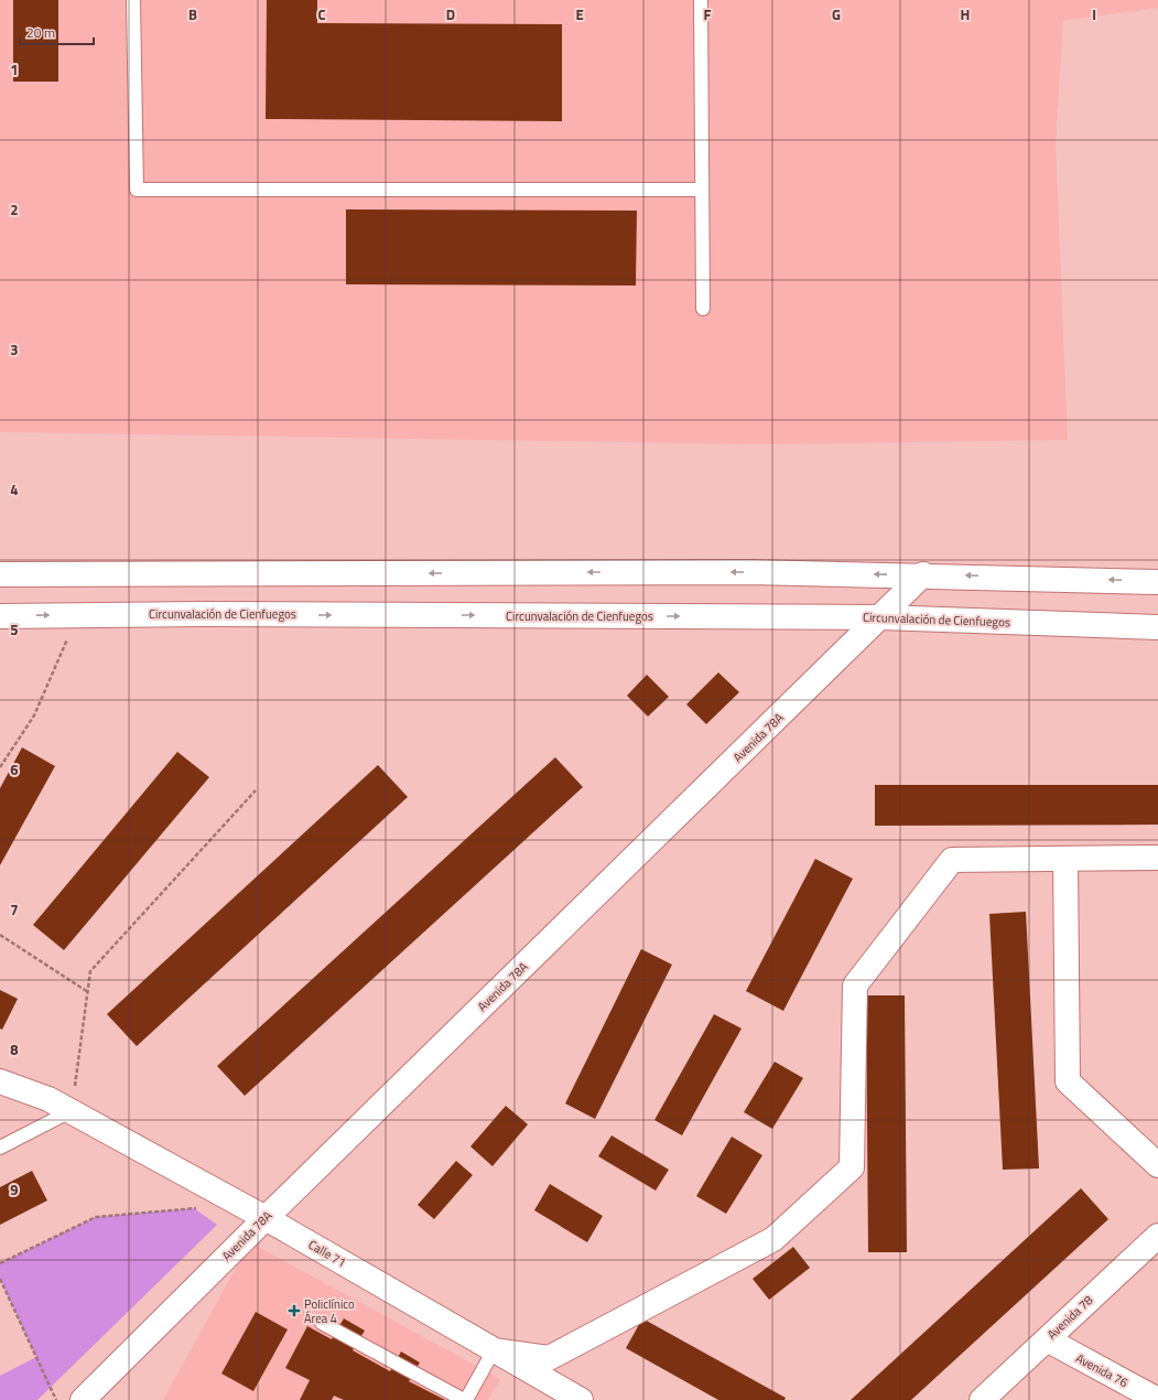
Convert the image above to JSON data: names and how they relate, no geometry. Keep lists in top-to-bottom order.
{
  "streets": {
    "main road": [
      "Circunvalación de Cienfuegos",
      "Avenida 78A",
      "Calle 71",
      "Avenida 78",
      "Avenida 76"
    ]
  },
  "crossings": [
    ["Circunvalación de Cienfuegos", "Avenida 78A"],
    ["Avenida 78A", "Calle 71"],
    ["Avenida 78", "Avenida 76"]
  ],
  "places": {
    "health": ["Policlínico Área 4"]
  },
  "scale_bar": "20 m",
  "grid": {
    "columns": [
      "B",
      "C",
      "D",
      "E",
      "F",
      "G",
      "H",
      "I"
    ],
    "rows": [
      "1",
      "2",
      "3",
      "4",
      "5",
      "6",
      "7",
      "8",
      "9"
    ]
  }
}
